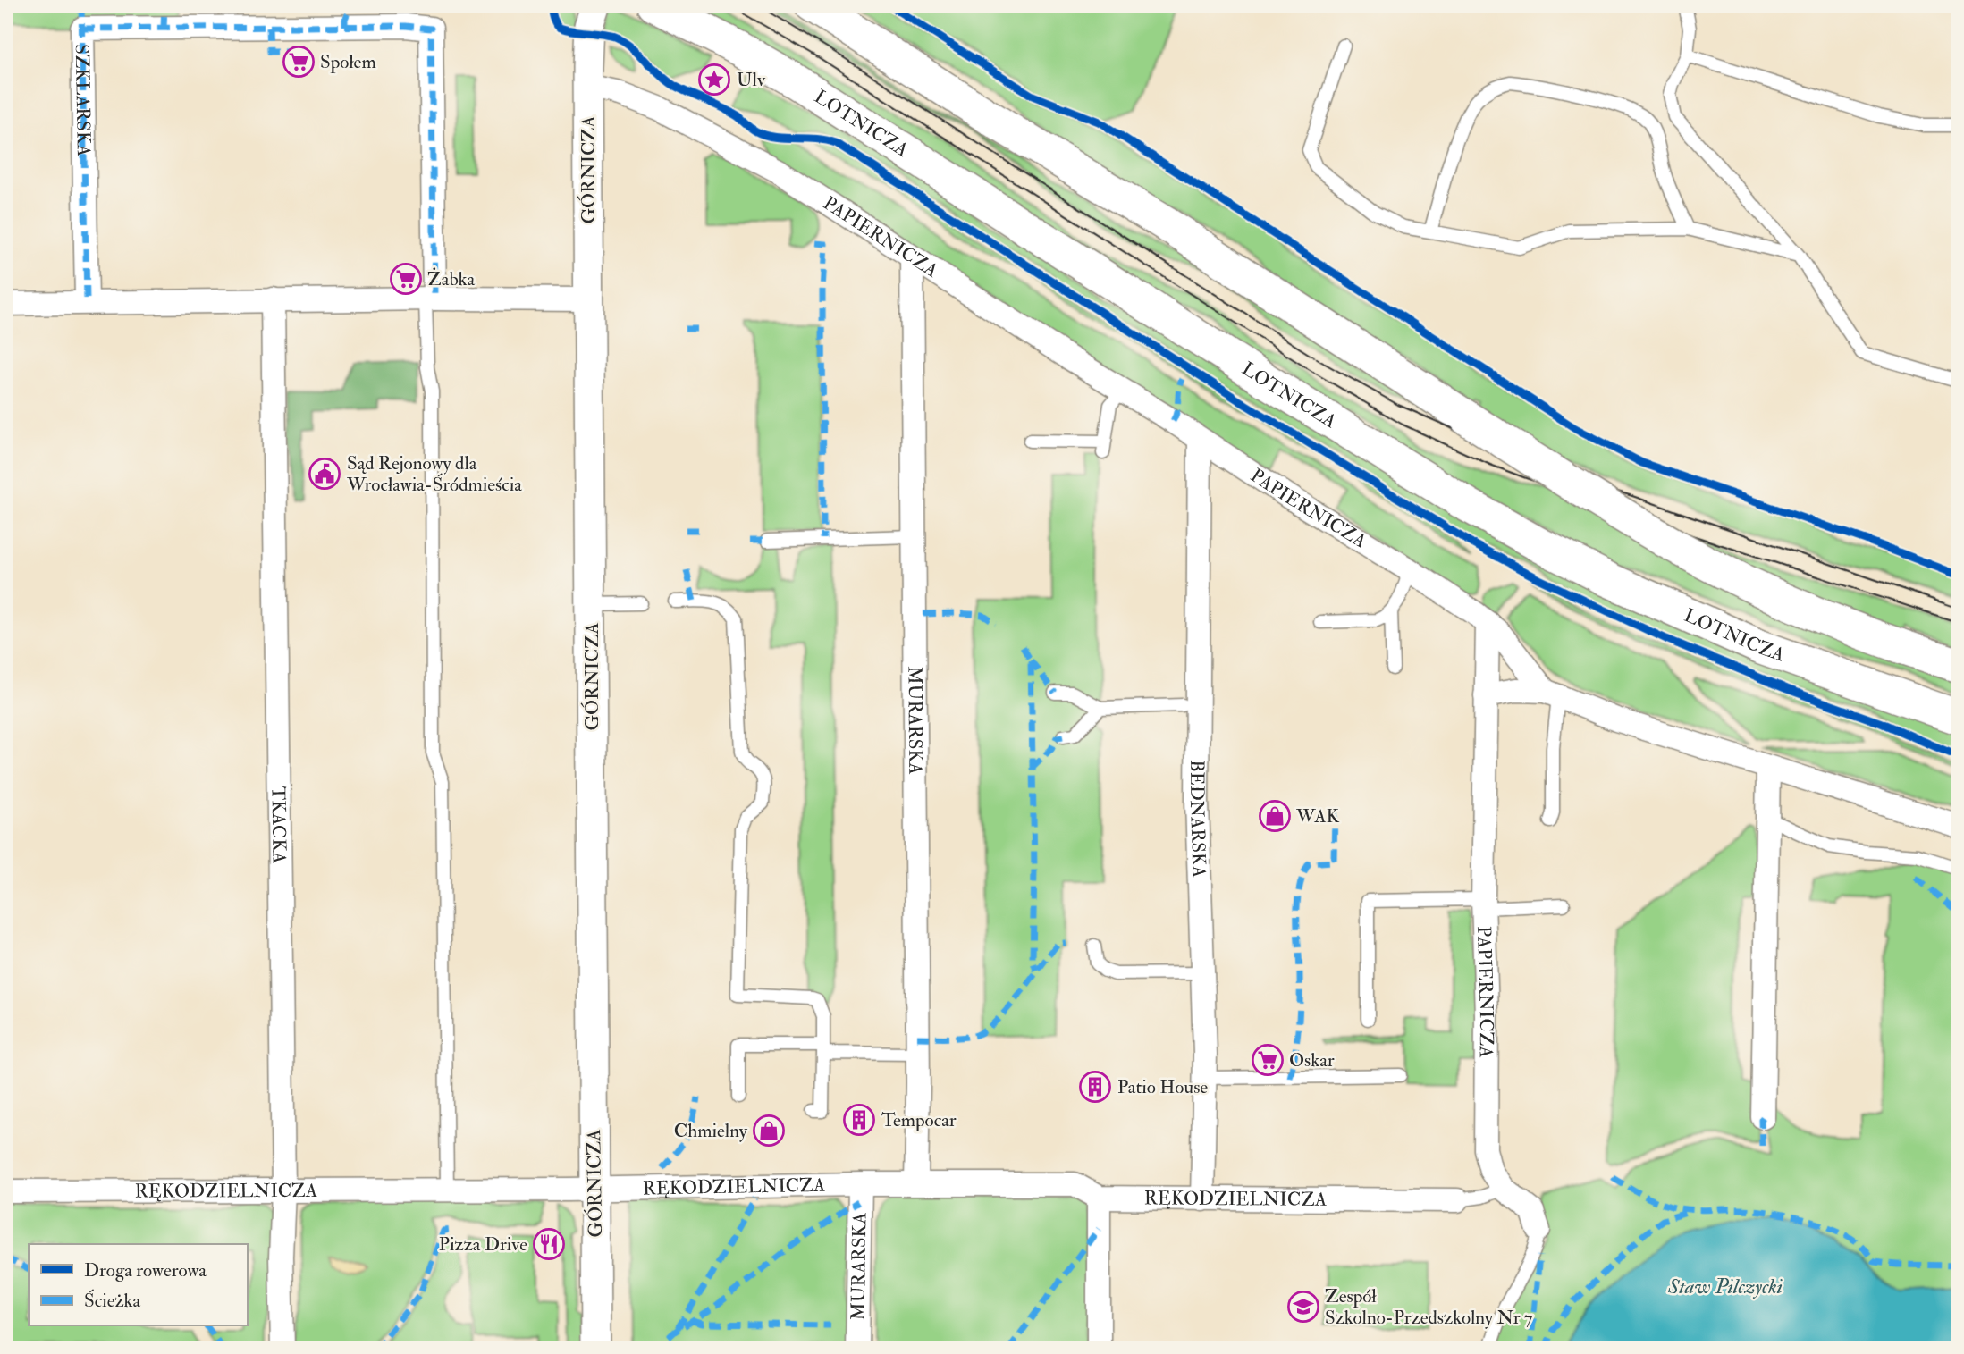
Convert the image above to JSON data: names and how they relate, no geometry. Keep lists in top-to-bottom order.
{
  "streets": {
    "main road": ["LOTNICZA"],
    "street": [
      "SZKLARSKA",
      "GÓRNICZA",
      "PAPIERNICZA",
      "MURARSKA",
      "BEDNARSKA",
      "TKACKA",
      "RĘKODZIELNICZA"
    ]
  },
  "crossings": [
    ["GÓRNICZA", "PAPIERNICZA"],
    ["GÓRNICZA", "RĘKODZIELNICZA"],
    ["PAPIERNICZA", "MURARSKA"],
    ["PAPIERNICZA", "BEDNARSKA"],
    ["MURARSKA", "RĘKODZIELNICZA"],
    ["BEDNARSKA", "RĘKODZIELNICZA"],
    ["TKACKA", "RĘKODZIELNICZA"]
  ],
  "water": ["Staw Pilczycki"],
  "places": {
    "supermarket": ["Społem", "Żabka", "Oskar"],
    "place": ["Ulv"],
    "public building": ["Sąd Rejonowy dla Wrocławia-Śródmieścia"],
    "shop": ["WAK", "Chmielny"],
    "building": ["Patio House", "Tempocar"],
    "restaurant": ["Pizza Drive"],
    "school or university": ["Zespół Szkolno-Przedszkolny Nr 7"]
  },
  "legend": ["Droga rowerowa", "Ścieżka"]
}
